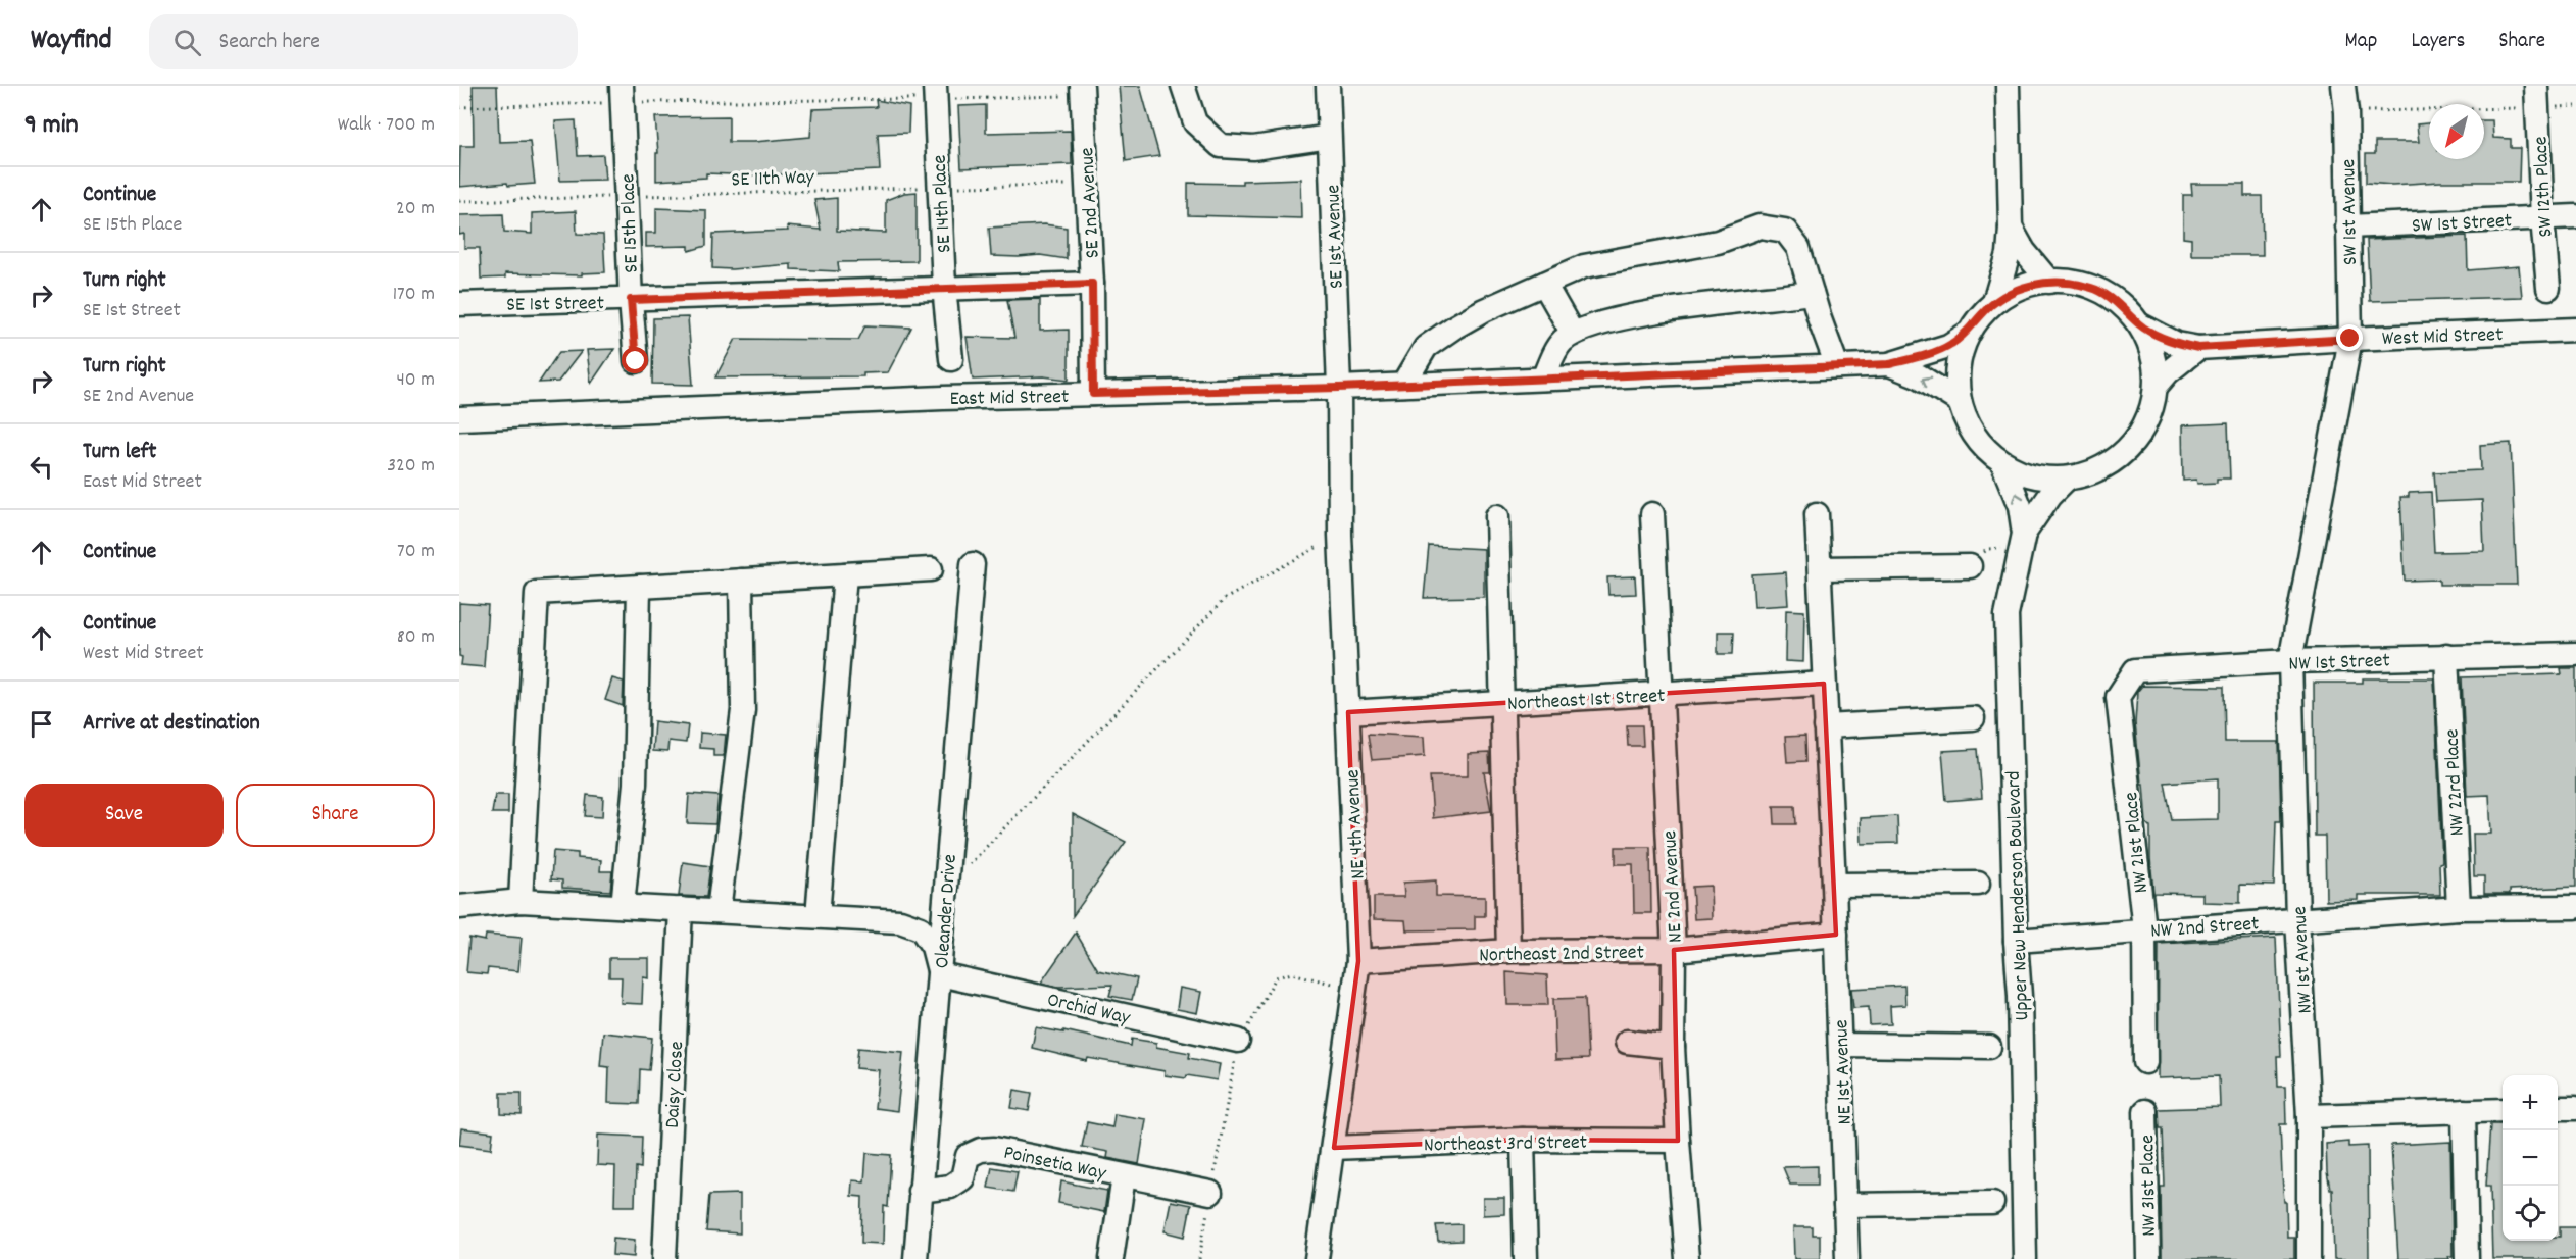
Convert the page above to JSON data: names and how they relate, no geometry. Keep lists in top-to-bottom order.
{
  "streets": {
    "street": [
      "SW 12th Place",
      "SE 2nd Avenue",
      "SE 14th Place",
      "SW 1st Avenue",
      "SW 1st Street",
      "SE 15th Place",
      "SE 1st Avenue",
      "SE 1st Street",
      "West Mid Street",
      "East Mid Street",
      "NW 1st Street",
      "Northeast 1st Street",
      "NW 22rd Place",
      "NE 4th Avenue",
      "NW 21st Place",
      "NE 2nd Avenue",
      "Upper New Henderson Boulevard",
      "Oleander Drive",
      "NW 2nd Street",
      "Northeast 2nd Street",
      "NW 1st Avenue",
      "Orchid Way",
      "NE 1st Avenue",
      "Daisy Close",
      "Northeast 3rd Street",
      "Poinsetia Way",
      "NW 31st Place"
    ],
    "path": ["SE 11th Way"]
  },
  "crossings": [
    ["SE 11th Way", "SE 2nd Avenue"],
    ["SE 11th Way", "SE 14th Place"],
    ["SE 11th Way", "SE 15th Place"],
    ["SW 12th Place", "SW 1st Street"],
    ["SE 2nd Avenue", "SE 1st Street"],
    ["SE 2nd Avenue", "East Mid Street"],
    ["SE 14th Place", "SE 1st Street"],
    ["SW 1st Avenue", "SW 1st Street"],
    ["SW 1st Avenue", "West Mid Street"],
    ["SW 1st Avenue", "NW 1st Street"],
    ["SW 1st Avenue", "NW 1st Avenue"],
    ["SE 15th Place", "SE 1st Street"],
    ["SE 1st Avenue", "East Mid Street"],
    ["SE 1st Avenue", "NE 4th Avenue"],
    ["West Mid Street", "East Mid Street"],
    ["West Mid Street", "Upper New Henderson Boulevard"],
    ["East Mid Street", "NE 4th Avenue"],
    ["East Mid Street", "Upper New Henderson Boulevard"],
    ["NW 1st Street", "NW 22rd Place"],
    ["NW 1st Street", "NW 21st Place"],
    ["NW 1st Street", "NW 1st Avenue"],
    ["Northeast 1st Street", "NE 4th Avenue"],
    ["Northeast 1st Street", "NE 2nd Avenue"],
    ["Northeast 1st Street", "NE 1st Avenue"],
    ["NW 22rd Place", "NW 2nd Street"],
    ["NE 4th Avenue", "Northeast 2nd Street"],
    ["NE 4th Avenue", "Northeast 3rd Street"],
    ["NW 21st Place", "NW 2nd Street"],
    ["NE 2nd Avenue", "Northeast 2nd Street"],
    ["NE 2nd Avenue", "Northeast 3rd Street"],
    ["Upper New Henderson Boulevard", "NW 2nd Street"],
    ["Oleander Drive", "Orchid Way"],
    ["Oleander Drive", "Poinsetia Way"],
    ["NW 2nd Street", "NW 1st Avenue"],
    ["Northeast 2nd Street", "NE 1st Avenue"]
  ],
  "north": "bottom left",
  "page": {
    "header": "Wayfind",
    "search": "Search here",
    "nav": ["Map", "Layers", "Share"],
    "heading": ["9 min", "Walk · 700 m"],
    "list": [
      ["Continue", "SE 15th Place", "20 m"],
      ["Turn right", "SE 1st Street", "170 m"],
      ["Turn right", "SE 2nd Avenue", "40 m"],
      ["Turn left", "East Mid Street", "320 m"],
      ["Continue", "70 m"],
      ["Continue", "West Mid Street", "80 m"],
      "Arrive at destination"
    ],
    "buttons": ["Save", "Share"],
    "map_buttons": ["+", "−"]
  }
}
